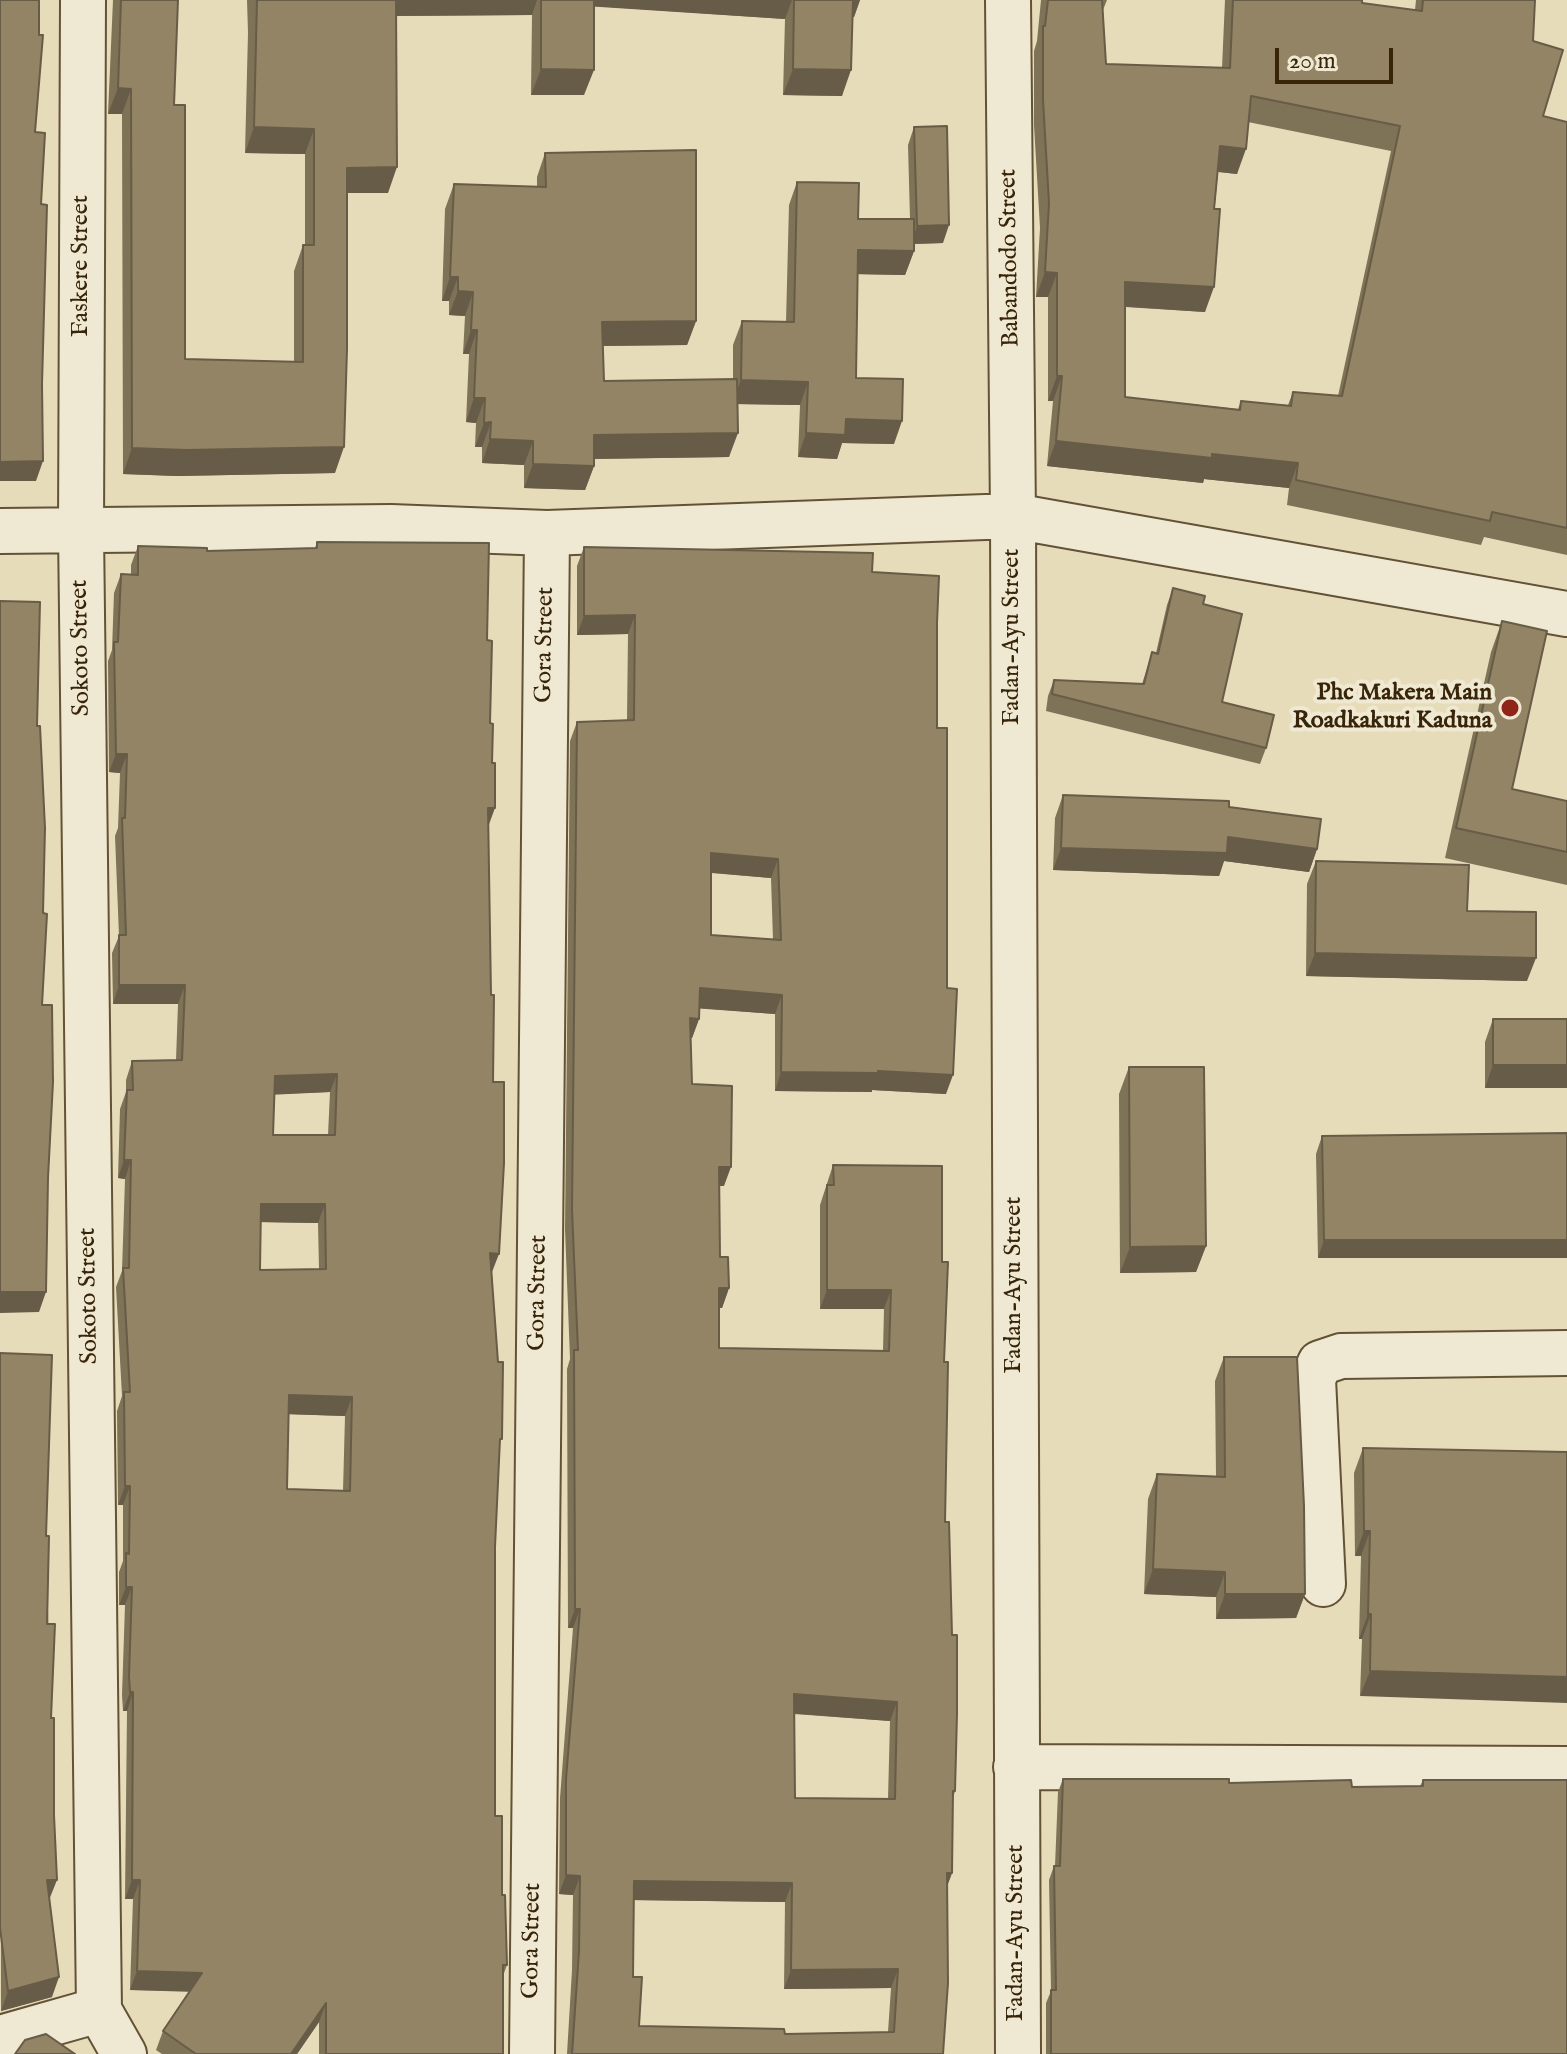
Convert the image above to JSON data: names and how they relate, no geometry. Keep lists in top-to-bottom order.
{
  "streets": {
    "street": [
      "Babandodo Street",
      "Faskere Street",
      "Fadan-Ayu Street",
      "Gora Street",
      "Sokoto Street"
    ]
  },
  "crossings": [
    ["Babandodo Street", "Fadan-Ayu Street"],
    ["Faskere Street", "Sokoto Street"]
  ],
  "places": ["Phc Makera Main Roadkakuri Kaduna"],
  "scale_bar": "20 m"
}
